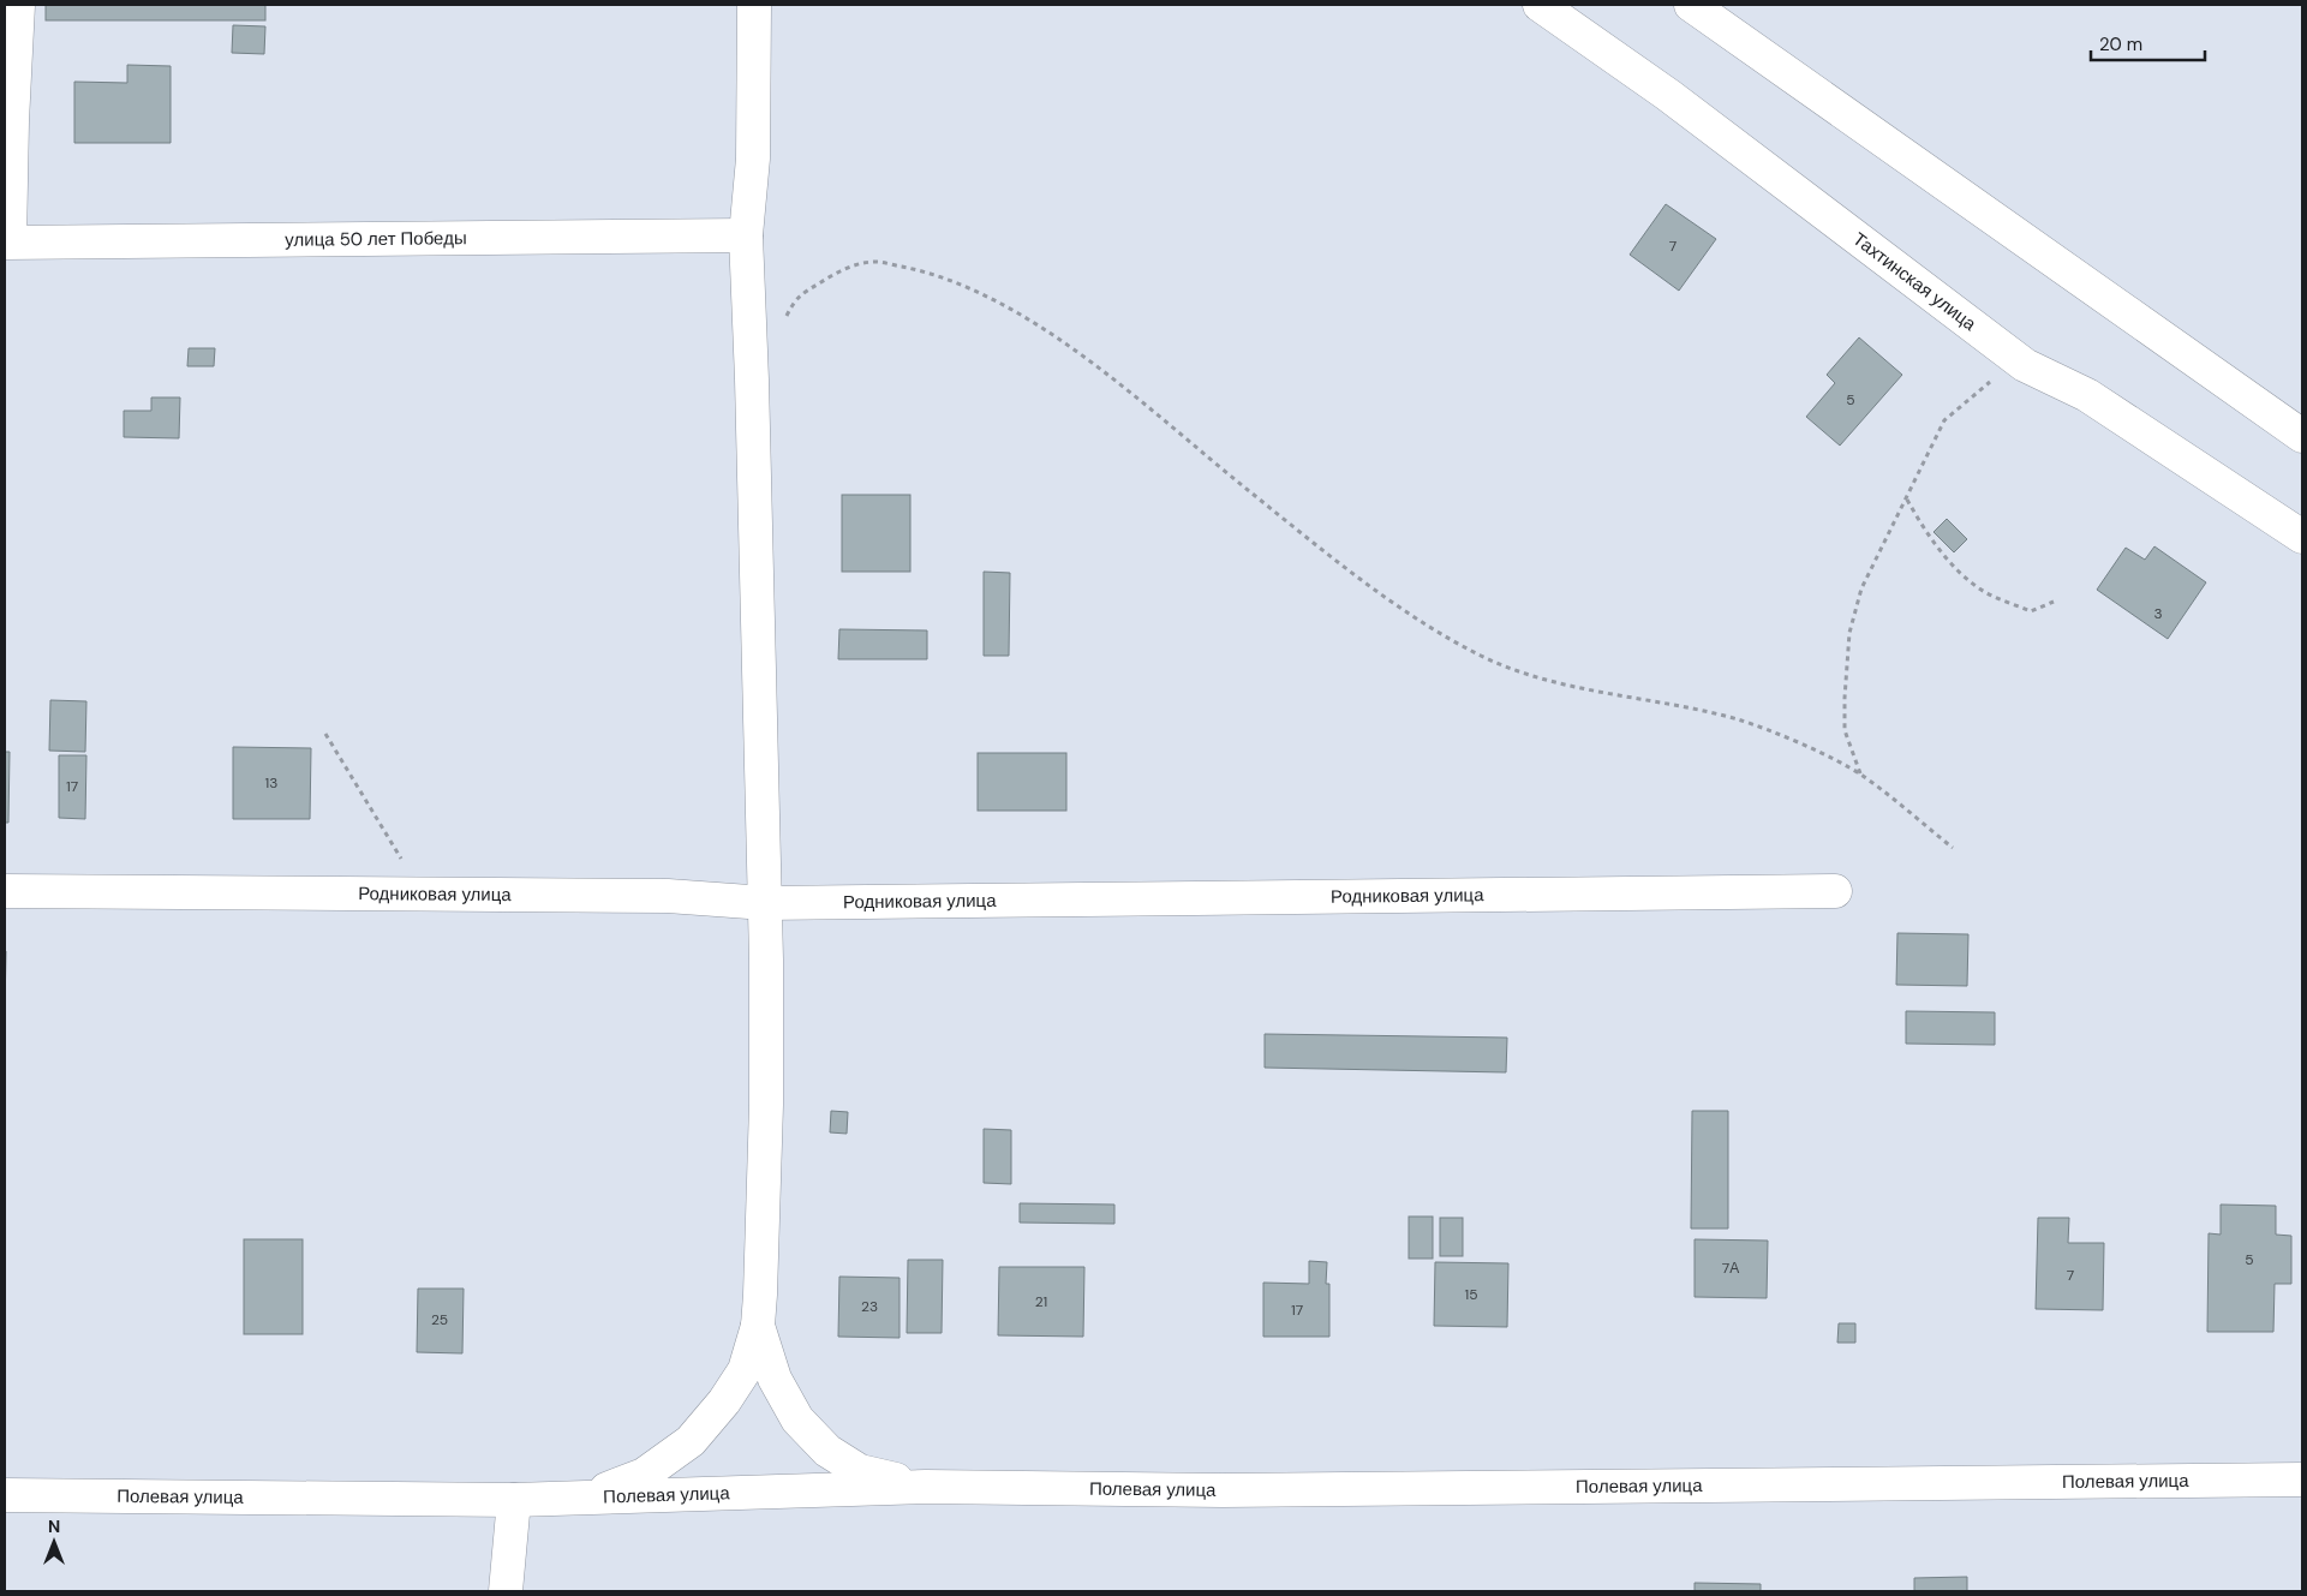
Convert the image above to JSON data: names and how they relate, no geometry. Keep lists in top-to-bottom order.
{
  "streets": {
    "main road": [
      "улица 50 лет Победы",
      "Тахтинская улица",
      "Родниковая улица",
      "Полевая улица"
    ]
  },
  "house_numbers": [
    "7",
    "5",
    "3",
    "13",
    "17",
    "5",
    "7А",
    "7",
    "15",
    "21",
    "23",
    "17",
    "25"
  ],
  "scale_bar": "20 m",
  "north": "top"
}
